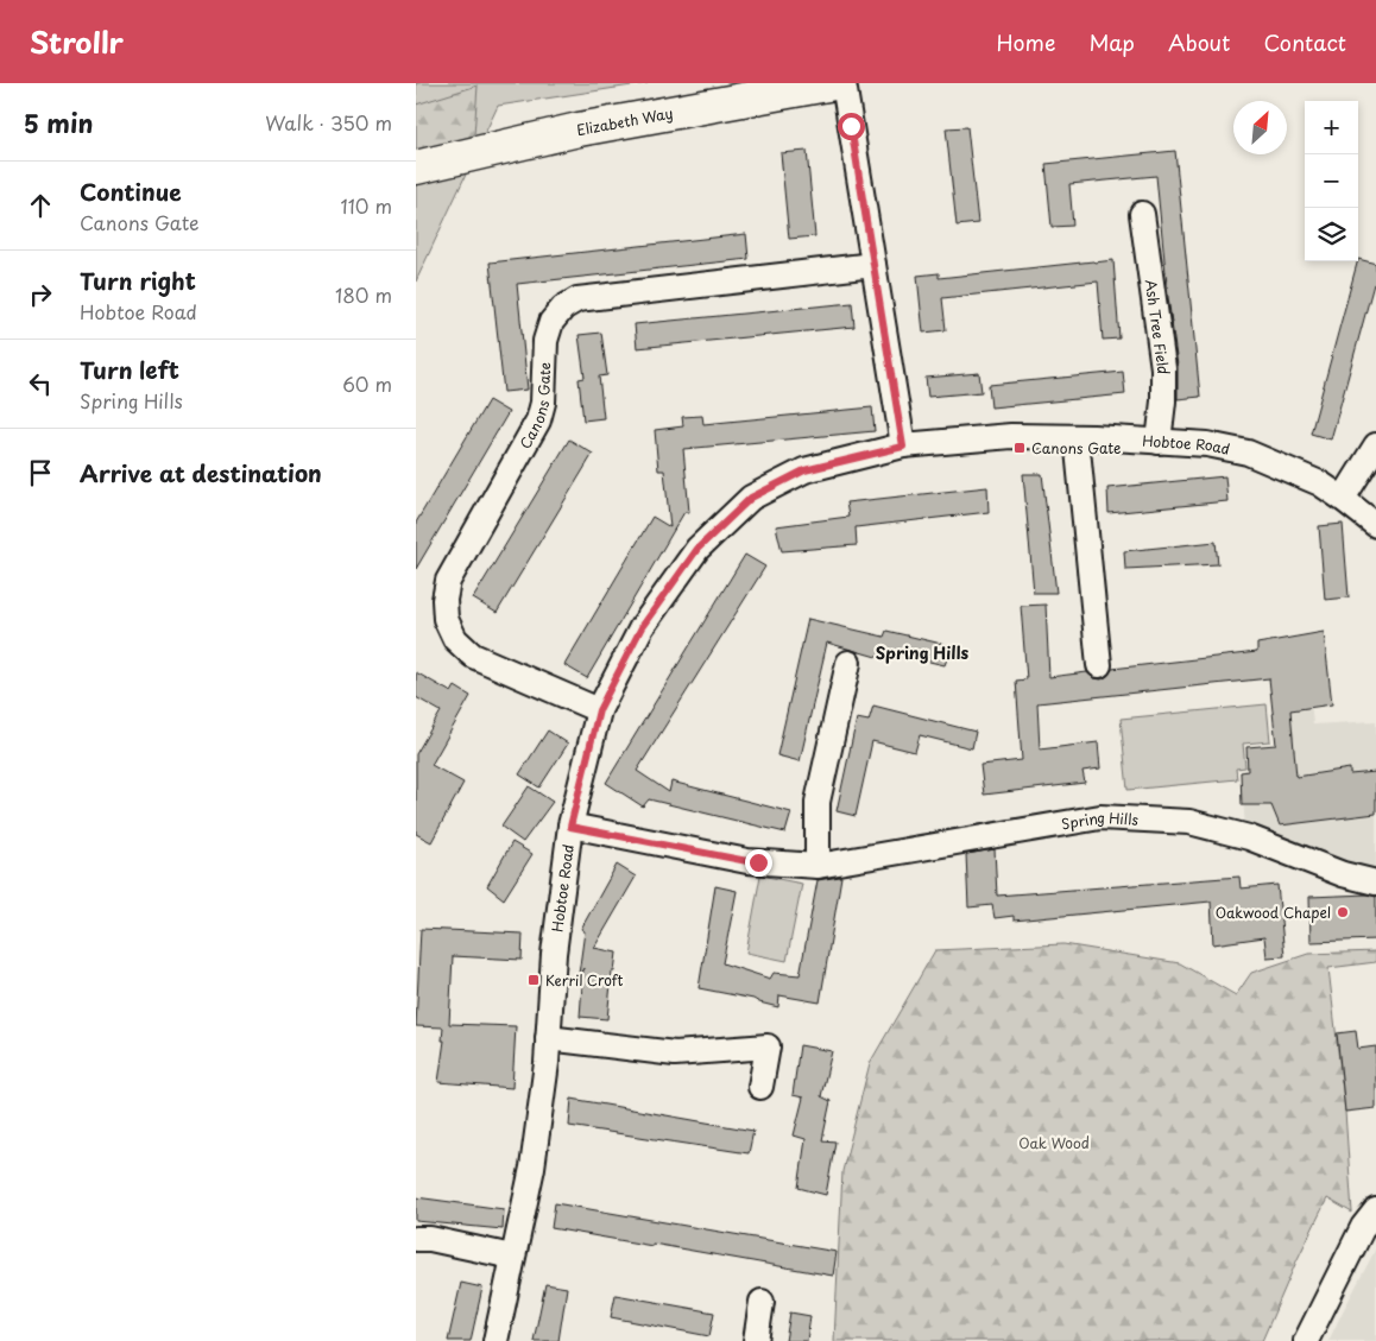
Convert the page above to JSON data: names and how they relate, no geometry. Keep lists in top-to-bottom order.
{
  "streets": {
    "main road": ["Elizabeth Way"],
    "street": [
      "Ash Tree Field",
      "Canons Gate",
      "Hobtoe Road",
      "Spring Hills"
    ]
  },
  "crossings": [
    ["Ash Tree Field", "Hobtoe Road"],
    ["Canons Gate", "Hobtoe Road"],
    ["Hobtoe Road", "Spring Hills"]
  ],
  "districts": ["Spring Hills"],
  "parks": ["Oak Wood"],
  "places": {
    "transit": ["Canons Gate", "Kerril Croft"],
    "other": ["Oakwood Chapel"]
  },
  "north": "top right",
  "page": {
    "header": "Strollr",
    "nav": [
      "Home",
      "Map",
      "About",
      "Contact"
    ],
    "heading": ["5 min", "Walk · 350 m"],
    "map_buttons": ["+", "−"],
    "list": [
      ["Continue", "Canons Gate", "110 m"],
      ["Turn right", "Hobtoe Road", "180 m"],
      ["Turn left", "Spring Hills", "60 m"],
      "Arrive at destination"
    ]
  }
}
